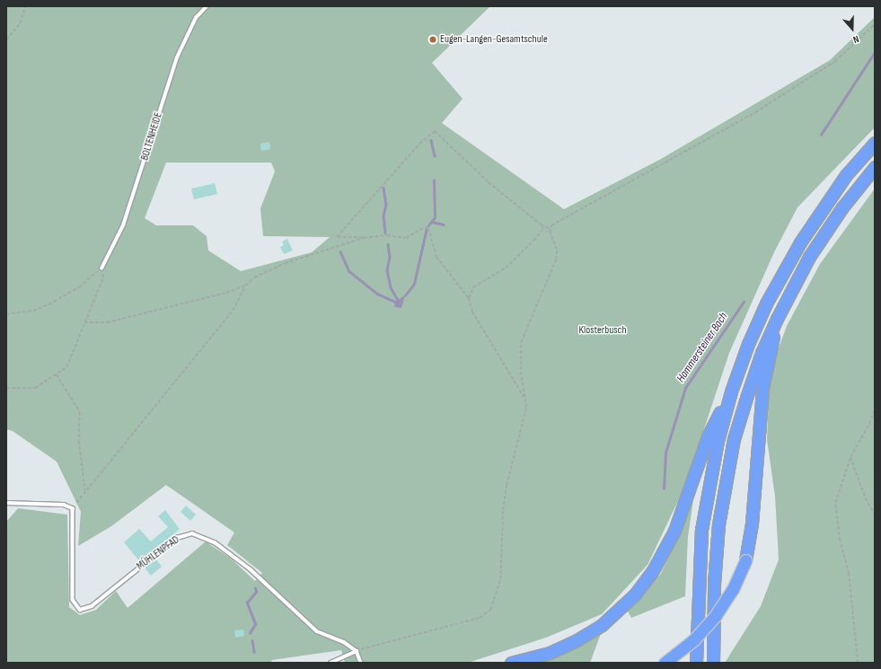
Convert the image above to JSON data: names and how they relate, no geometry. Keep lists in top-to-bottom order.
{
  "streets": {
    "lane": ["BOLTENHEIDE", "MÜHLENPFAD"]
  },
  "water": ["Hammersteiner Bach"],
  "parks": ["Klosterbusch"],
  "places": ["Eugen-Langen-Gesamtschule"],
  "north": "bottom"
}
